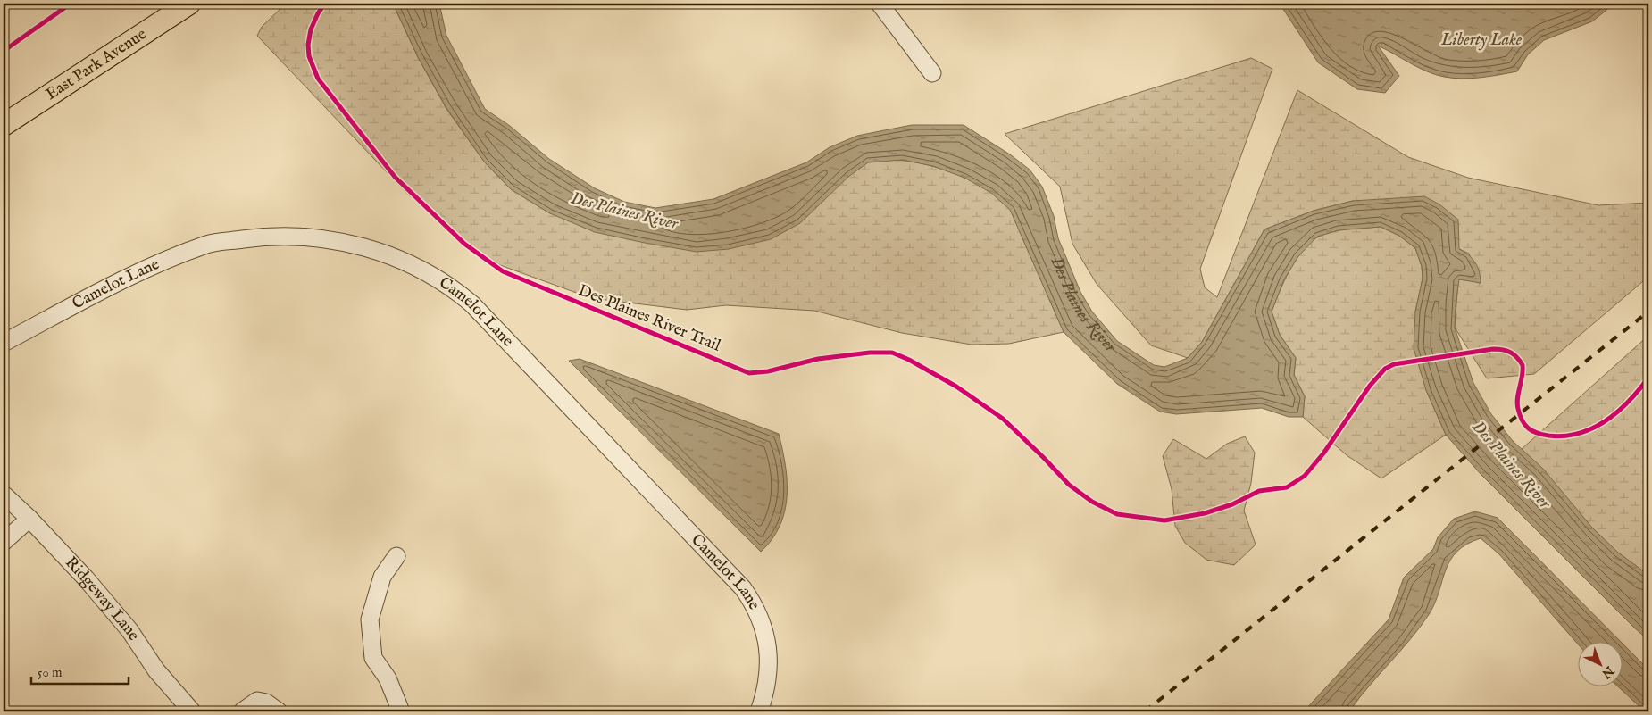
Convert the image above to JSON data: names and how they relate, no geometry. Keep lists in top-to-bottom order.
{
  "streets": {
    "main road": ["East Park Avenue"],
    "street": ["Camelot Lane", "Ridgeway Lane"],
    "cycle path": ["Des Plaines River Trail"]
  },
  "water": ["Liberty Lake", "Des Plaines River"],
  "scale_bar": "50 m",
  "north": "bottom right"
}
